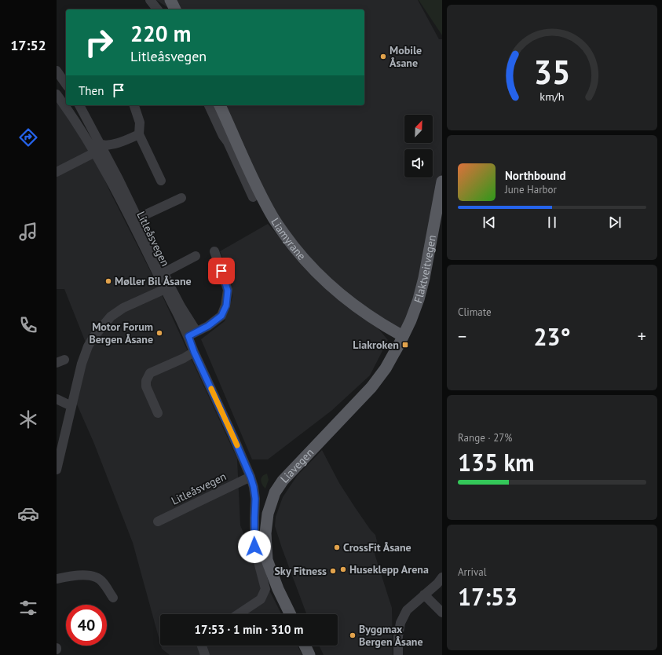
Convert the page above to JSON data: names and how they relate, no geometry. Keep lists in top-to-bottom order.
{
  "streets": {
    "main road": ["Liamyrane", "Flaktveitvegen", "Liavegen"],
    "street": ["Litleåsvegen"]
  },
  "crossings": [
    ["Liamyrane", "Flaktveitvegen"],
    ["Liamyrane", "Liavegen"],
    ["Flaktveitvegen", "Liavegen"]
  ],
  "places": {
    "other": [
      "Mobile Åsane",
      "Møller Bil Åsane",
      "Motor Forum Bergen Åsane",
      "CrossFit Åsane",
      "Huseklepp Arena",
      "Sky Fitness",
      "Byggmax Bergen Åsane"
    ],
    "transit": ["Liakroken"]
  },
  "north": "top right",
  "page": {
    "tabs": "17:52",
    "turn": ["220 m", "Litleåsvegen"],
    "then": "Then",
    "song": ["Northbound", "June Harbor"],
    "tile": [
      "Climate",
      ["Range · 27%", "135 km"],
      ["Arrival", "17:53"]
    ],
    "heat": ["−", "23°", "+"],
    "limit": "40",
    "trip": "17:53 · 1 min · 310 m",
    "gauge": ["35", "km/h"]
  }
}
